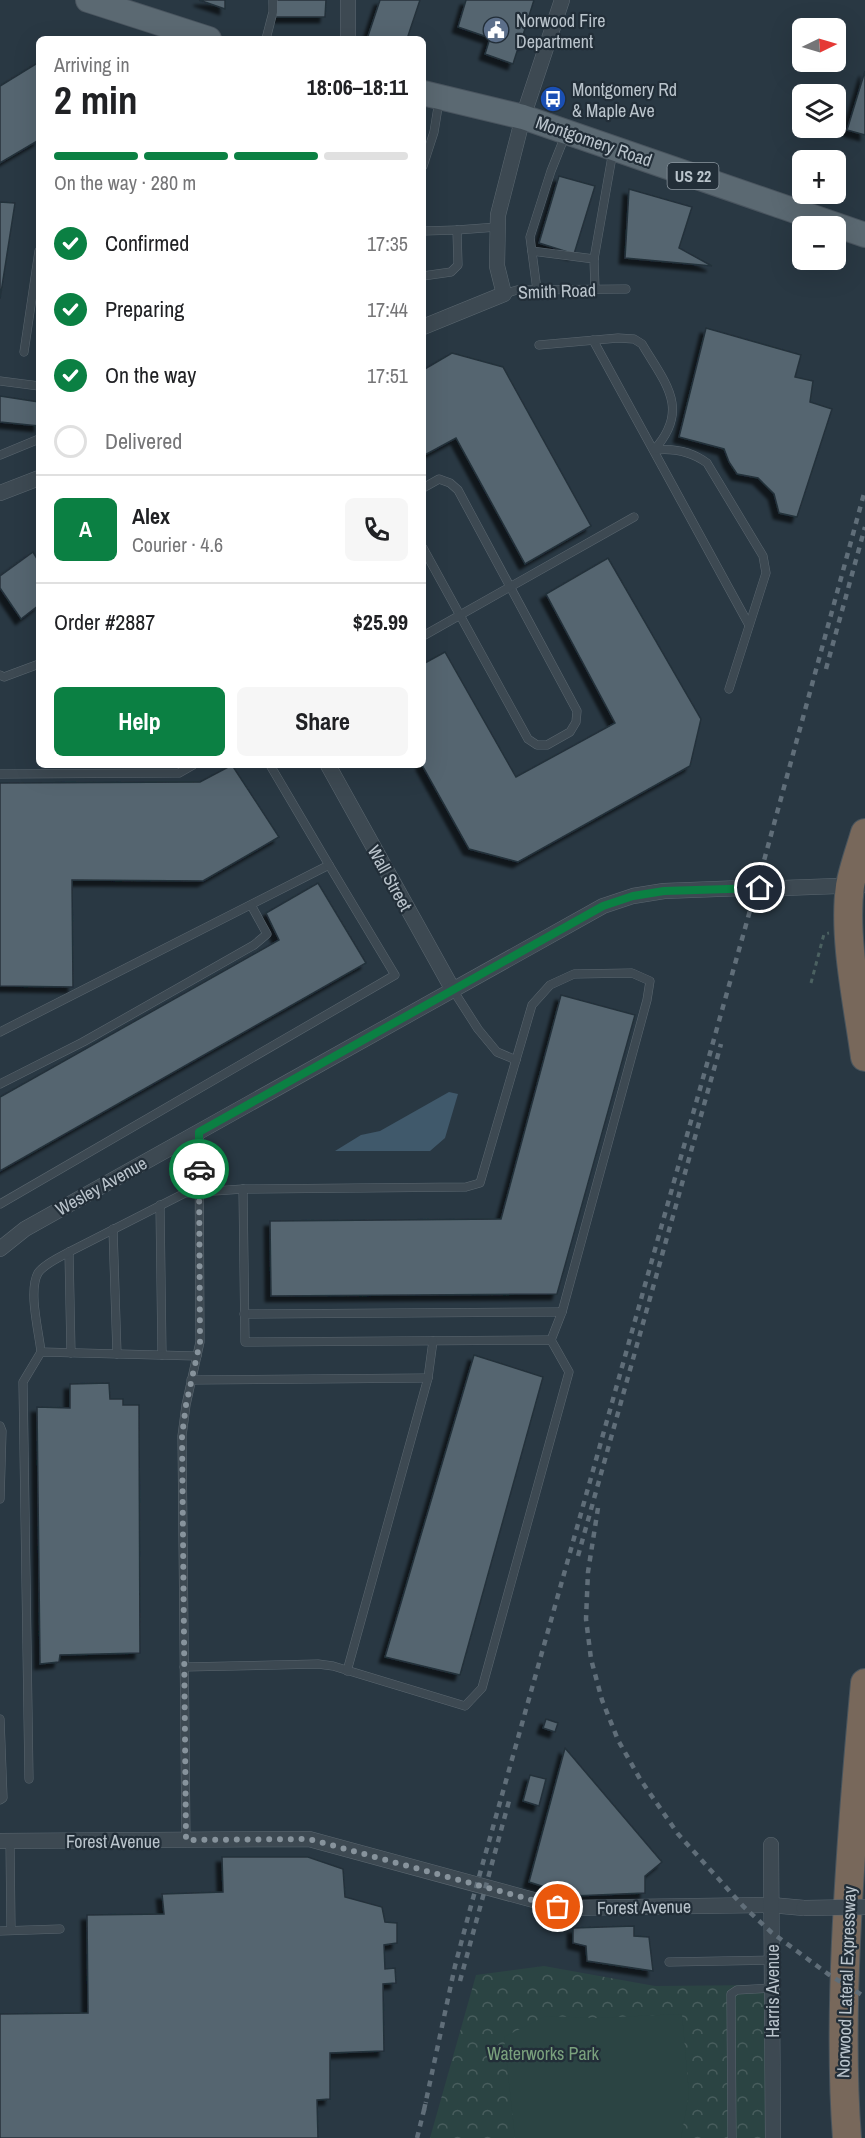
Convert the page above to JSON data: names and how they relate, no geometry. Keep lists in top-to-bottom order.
{
  "streets": {
    "highway": ["Norwood Lateral Expressway"],
    "main road": ["Montgomery Road", "US 22"],
    "street": [
      "Smith Road",
      "Wall Street",
      "Wesley Avenue",
      "Forest Avenue",
      "Harris Avenue"
    ]
  },
  "crossings": [
    ["Wall Street", "Wesley Avenue"],
    ["Forest Avenue", "Harris Avenue"]
  ],
  "parks": ["Waterworks Park"],
  "places": {
    "public building": ["Norwood Fire Department"],
    "bus stop": ["Montgomery Rd & Maple Ave"]
  },
  "north": "right",
  "page": {
    "map_buttons": ["+", "−"],
    "heading": ["2 min", "Arriving in", "18:06–18:11"],
    "panel": [
      "Alex",
      "Courier · 4.6",
      "Order #2887",
      "$25.99"
    ],
    "bar": "On the way · 280 m",
    "list": [
      ["Confirmed", "17:35"],
      ["Preparing", "17:44"],
      ["On the way", "17:51"],
      "Delivered"
    ],
    "round": "A",
    "buttons": ["Help", "Share"]
  }
}
